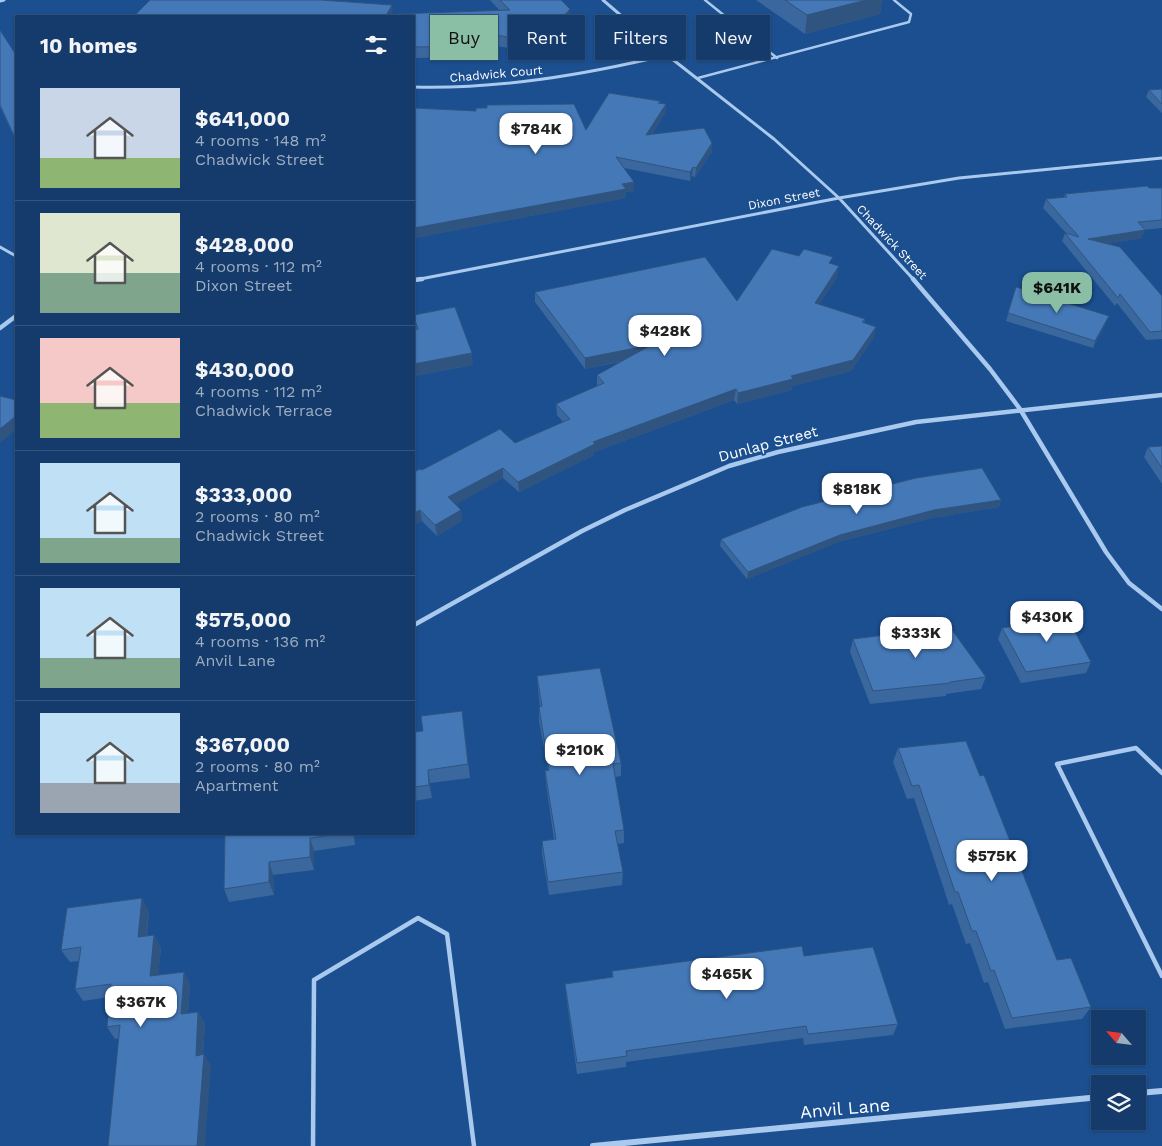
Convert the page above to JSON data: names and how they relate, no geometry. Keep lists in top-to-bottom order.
{
  "streets": {
    "street": [
      "Chadwick Court",
      "Dixon Street",
      "Chadwick Street",
      "Dunlap Street",
      "Anvil Lane"
    ]
  },
  "crossings": [
    ["Dixon Street", "Chadwick Street"],
    ["Chadwick Street", "Dunlap Street"]
  ],
  "north": "top left",
  "page": {
    "chip": [
      "Buy",
      "Rent",
      "Filters",
      "New"
    ],
    "heading": "10 homes",
    "list": [
      {
        "name": "$641,000",
        "note": "4 rooms · 148 m² · Chadwick Street"
      },
      {
        "name": "$428,000",
        "note": "4 rooms · 112 m² · Dixon Street"
      },
      {
        "name": "$430,000",
        "note": "4 rooms · 112 m² · Chadwick Terrace"
      },
      {
        "name": "$333,000",
        "note": "2 rooms · 80 m² · Chadwick Street"
      },
      {
        "name": "$575,000",
        "note": "4 rooms · 136 m² · Anvil Lane"
      },
      {
        "name": "$367,000",
        "note": "2 rooms · 80 m² · Apartment"
      }
    ],
    "price": [
      "$784K",
      "$641K",
      "$428K",
      "$818K",
      "$430K",
      "$333K",
      "$210K",
      "$575K",
      "$465K",
      "$367K"
    ]
  }
}
